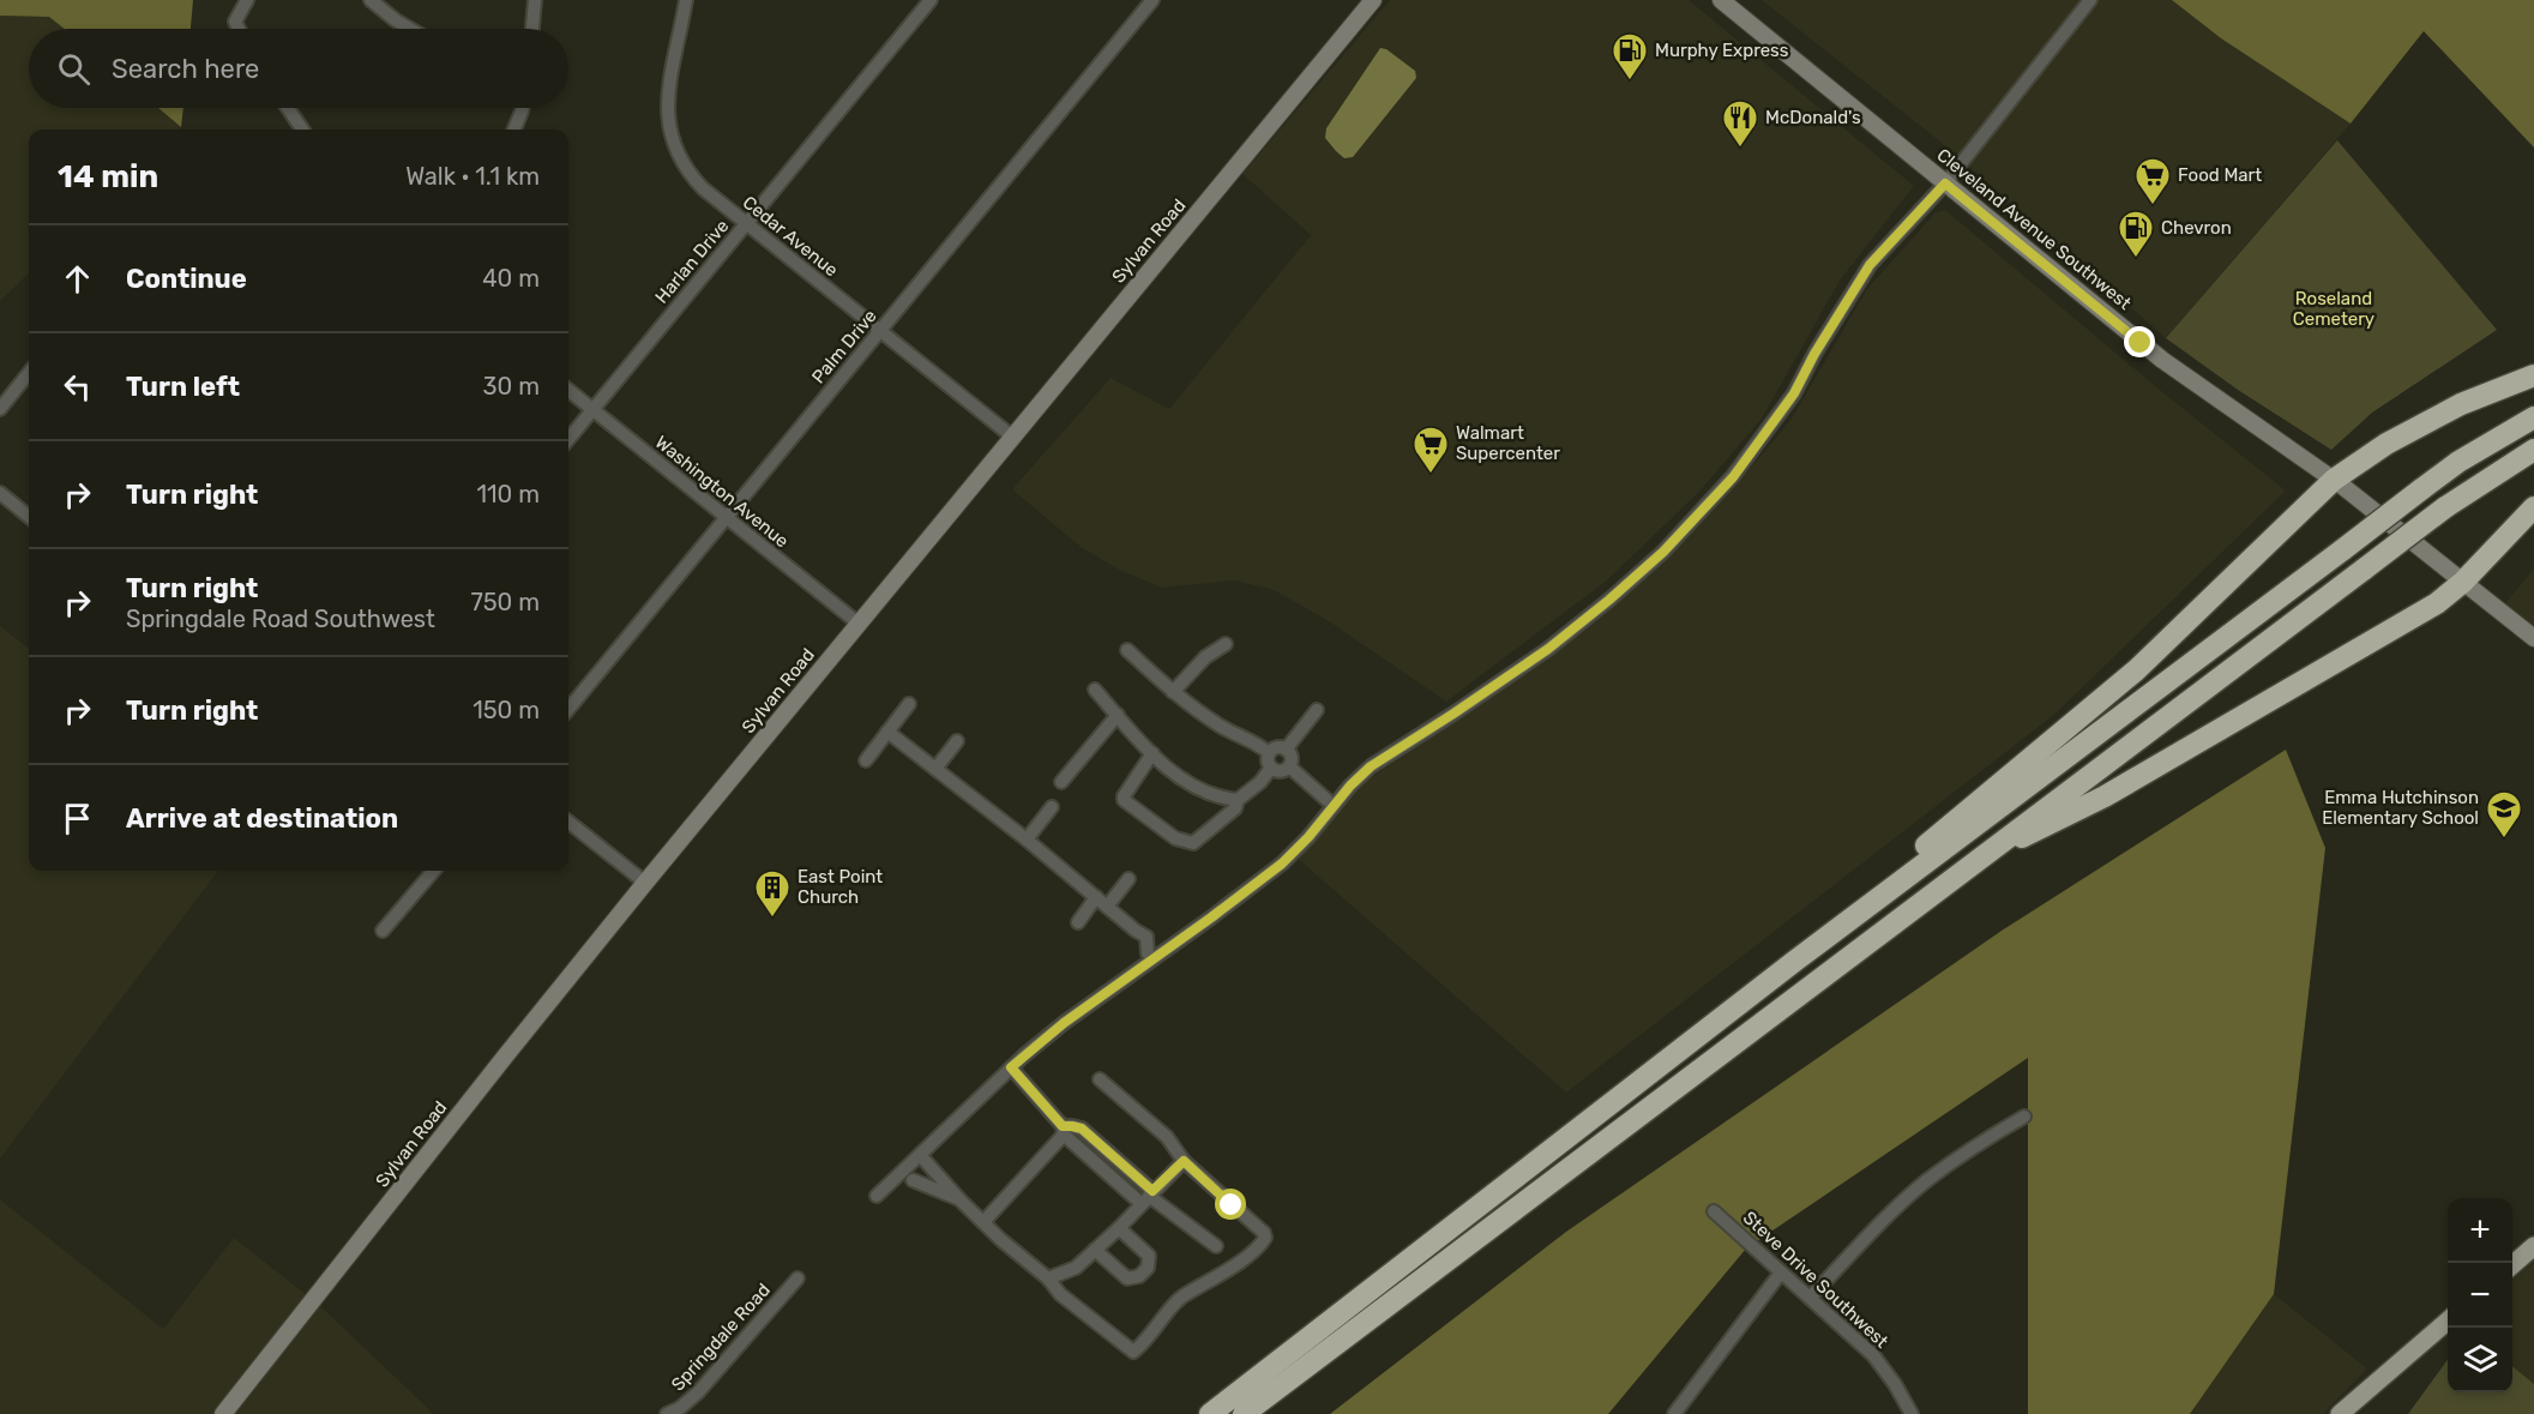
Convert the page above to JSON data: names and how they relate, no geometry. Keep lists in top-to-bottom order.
{
  "streets": {
    "main road": ["Cleveland Avenue Southwest", "Sylvan Road"],
    "street": [
      "Cedar Avenue",
      "Harlan Drive",
      "Palm Drive",
      "Washington Avenue",
      "Steve Drive Southwest",
      "Springdale Road"
    ]
  },
  "crossings": [
    ["Cedar Avenue", "Sylvan Road"],
    ["Cedar Avenue", "Harlan Drive"],
    ["Cedar Avenue", "Palm Drive"],
    ["Sylvan Road", "Washington Avenue"],
    ["Harlan Drive", "Washington Avenue"],
    ["Palm Drive", "Washington Avenue"]
  ],
  "parks": ["Roseland Cemetery"],
  "places": {
    "fuel station": ["Murphy Express", "Chevron"],
    "restaurant": ["McDonald's"],
    "supermarket": ["Food Mart", "Walmart Supercenter"],
    "school or university": ["Emma Hutchinson Elementary School"],
    "building": ["East Point Church"]
  },
  "page": {
    "search": "Search here",
    "heading": ["14 min", "Walk · 1.1 km"],
    "list": [
      ["Continue", "40 m"],
      ["Turn left", "30 m"],
      ["Turn right", "110 m"],
      ["Turn right", "Springdale Road Southwest", "750 m"],
      ["Turn right", "150 m"],
      "Arrive at destination"
    ],
    "map_buttons": ["+", "−"]
  }
}
